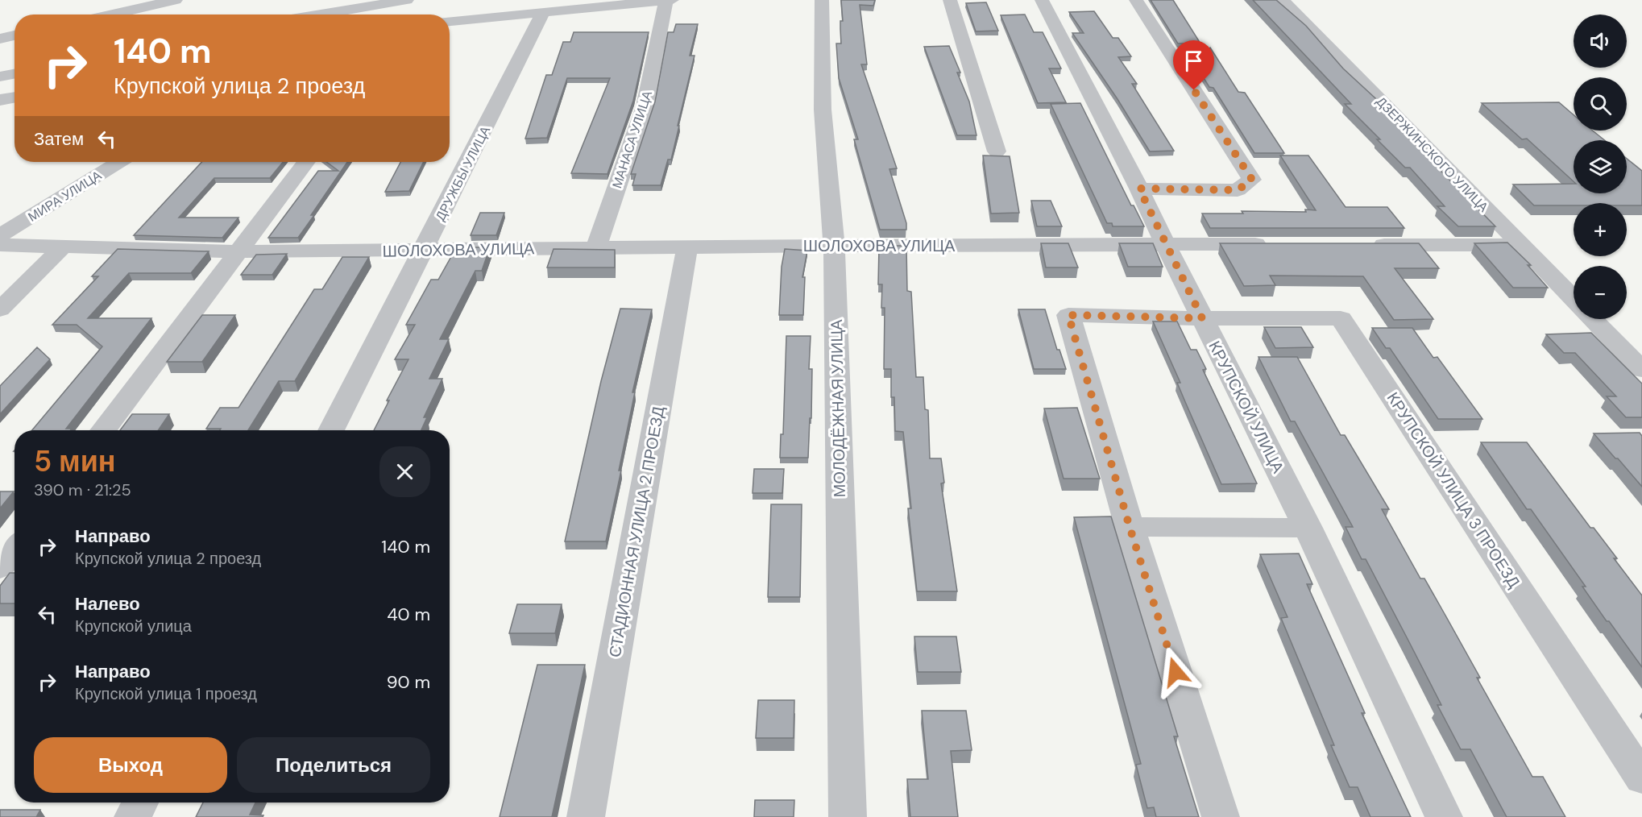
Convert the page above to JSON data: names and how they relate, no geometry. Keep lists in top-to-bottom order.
{
  "streets": {
    "street": [
      "МАНАСА УЛИЦА",
      "ДЗЕРЖИНСКОГО УЛИЦА",
      "ДРУЖБЫ УЛИЦА",
      "МИРА УЛИЦА",
      "ШОЛОХОВА УЛИЦА",
      "КРУПСКОЙ УЛИЦА",
      "МОЛОДЁЖНАЯ УЛИЦА",
      "КРУПСКОЙ УЛИЦА 3 ПРОЕЗД",
      "СТАДИОННАЯ УЛИЦА 2 ПРОЕЗД"
    ]
  },
  "crossings": [
    ["МАНАСА УЛИЦА", "ШОЛОХОВА УЛИЦА"],
    ["ДРУЖБЫ УЛИЦА", "ШОЛОХОВА УЛИЦА"],
    ["ШОЛОХОВА УЛИЦА", "КРУПСКОЙ УЛИЦА"],
    ["ШОЛОХОВА УЛИЦА", "МОЛОДЁЖНАЯ УЛИЦА"],
    ["ШОЛОХОВА УЛИЦА", "СТАДИОННАЯ УЛИЦА 2 ПРОЕЗД"],
    ["КРУПСКОЙ УЛИЦА", "КРУПСКОЙ УЛИЦА 3 ПРОЕЗД"]
  ],
  "page": {
    "map_buttons": ["+", "−"],
    "turn": ["140 m", "Крупской улица 2 проезд"],
    "then": "Затем",
    "heading": ["5 мин", "390 m · 21:25"],
    "list": [
      {
        "name": "Направо",
        "note": "Крупской улица 2 проезд",
        "value": "140 m"
      },
      {
        "name": "Налево",
        "note": "Крупской улица",
        "value": "40 m"
      },
      {
        "name": "Направо",
        "note": "Крупской улица 1 проезд",
        "value": "90 m"
      }
    ],
    "buttons": ["Выход", "Поделиться"]
  }
}
